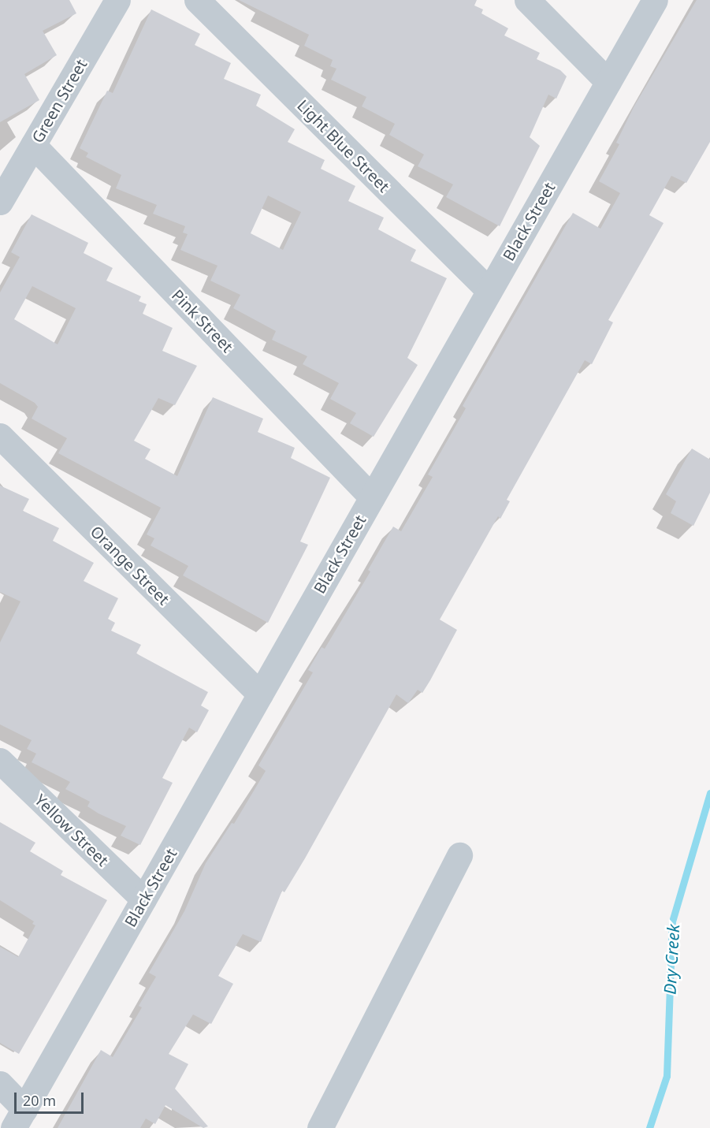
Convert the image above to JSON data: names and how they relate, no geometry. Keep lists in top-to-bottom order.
{
  "streets": {
    "street": [
      "Green Street",
      "Light Blue Street",
      "Black Street",
      "Pink Street",
      "Orange Street",
      "Yellow Street"
    ]
  },
  "crossings": [
    ["Green Street", "Pink Street"],
    ["Light Blue Street", "Black Street"],
    ["Black Street", "Pink Street"],
    ["Black Street", "Orange Street"],
    ["Black Street", "Yellow Street"]
  ],
  "water": ["Dry Creek"],
  "scale_bar": "20 m"
}
